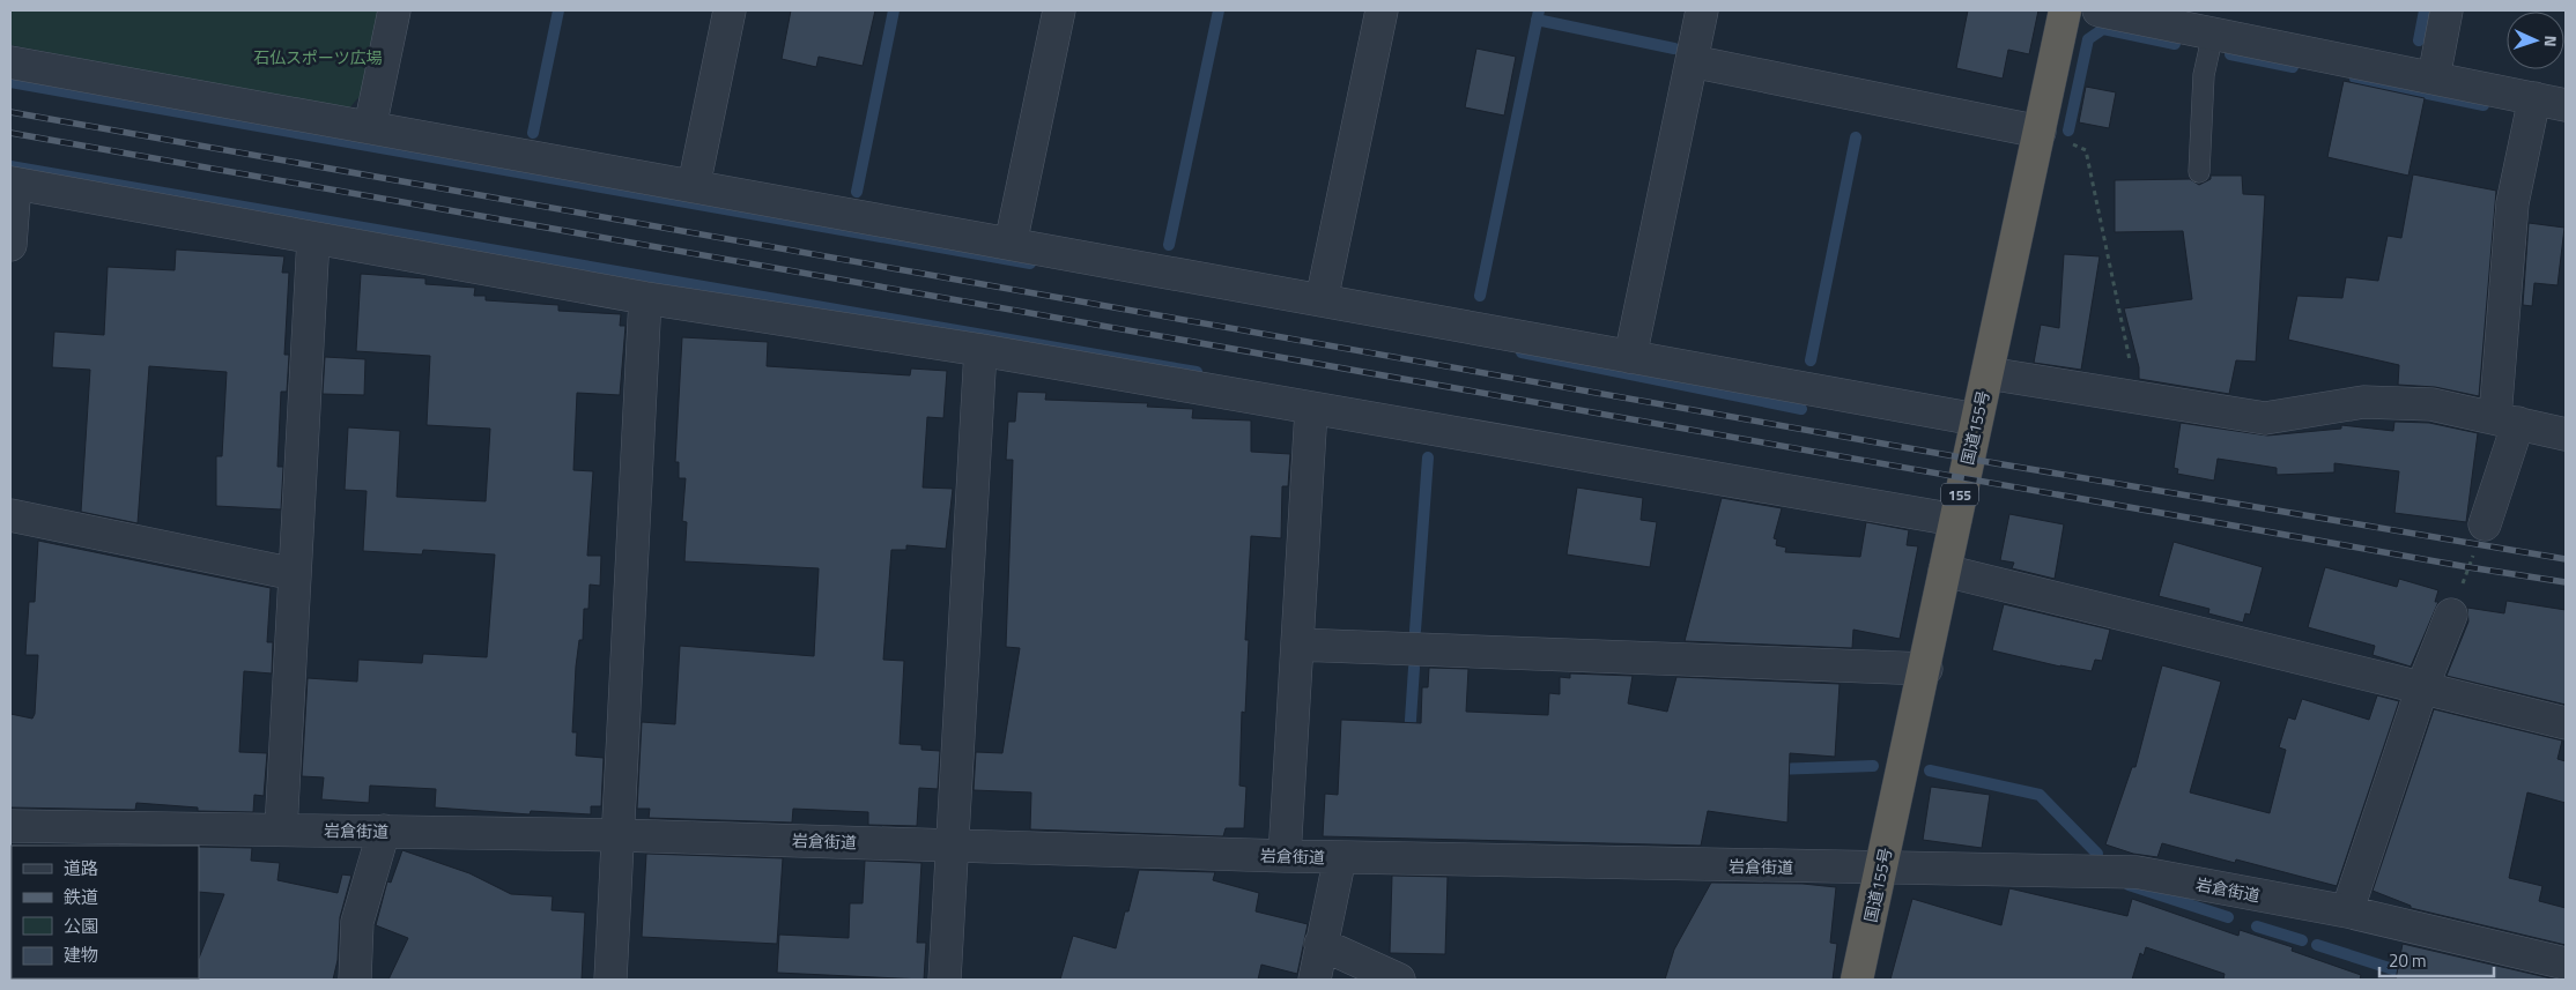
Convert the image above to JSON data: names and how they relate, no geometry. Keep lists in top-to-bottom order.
{
  "streets": {
    "highway": ["国道155号", "155"],
    "street": ["岩倉街道"]
  },
  "crossings": [
    ["国道155号", "岩倉街道"]
  ],
  "parks": ["石仏スポーツ広場"],
  "legend": [
    "道路",
    "鉄道",
    "公園",
    "建物"
  ],
  "scale_bar": "20 m",
  "north": "right"
}
